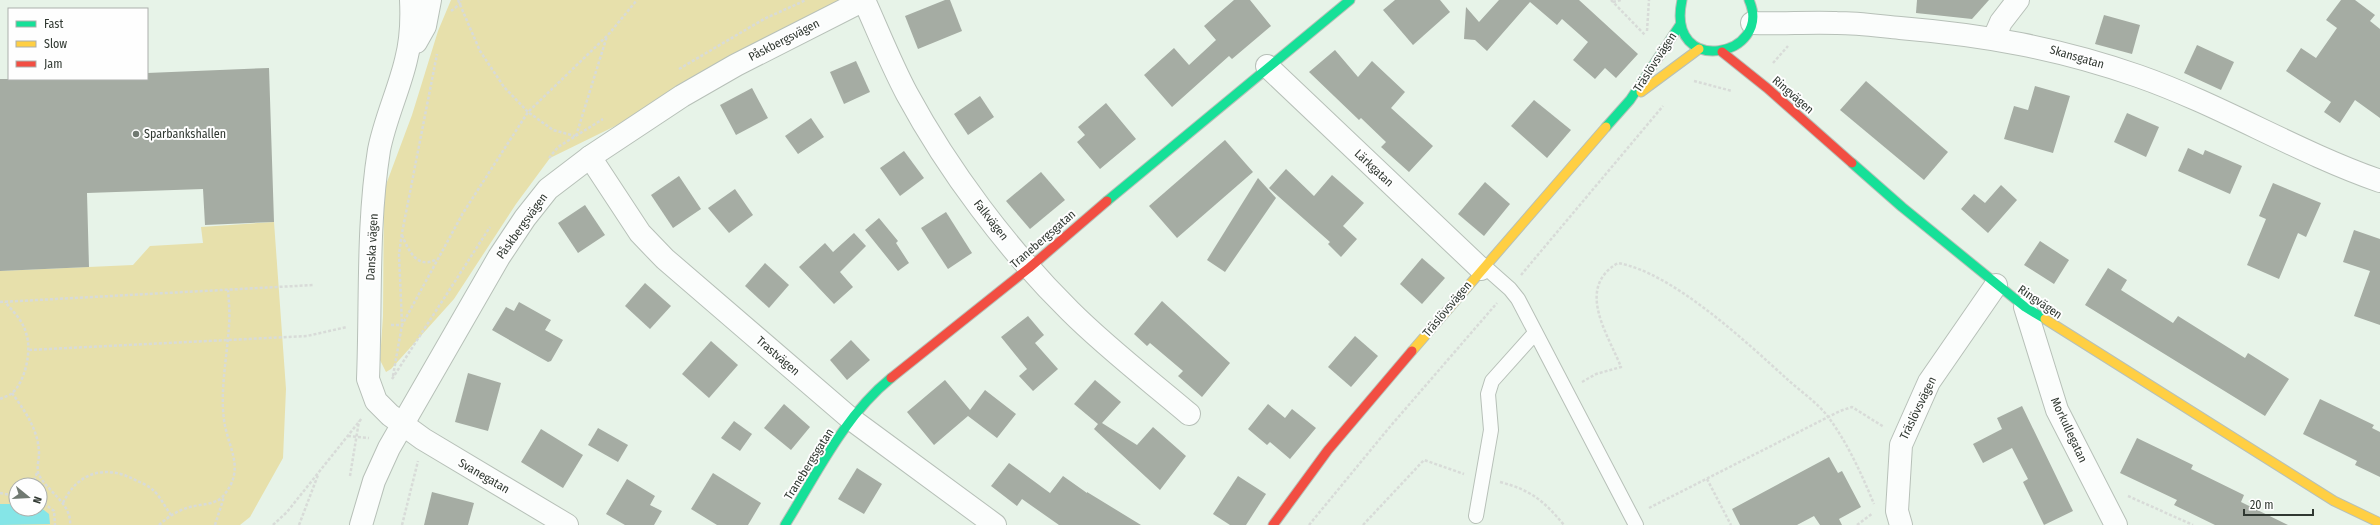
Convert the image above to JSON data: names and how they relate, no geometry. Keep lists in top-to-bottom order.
{
  "streets": {
    "street": [
      "Påskbergsvägen",
      "Skansgatan",
      "Träslövsvägen",
      "Ringvägen",
      "Lärkgatan",
      "Falkvägen",
      "Tranebergsgatan",
      "Danska vägen",
      "Trastvägen",
      "Morkullegatan",
      "Svanegatan"
    ]
  },
  "crossings": [
    ["Påskbergsvägen", "Falkvägen"],
    ["Påskbergsvägen", "Danska vägen"],
    ["Påskbergsvägen", "Trastvägen"],
    ["Påskbergsvägen", "Svanegatan"],
    ["Träslövsvägen", "Ringvägen"],
    ["Träslövsvägen", "Lärkgatan"],
    ["Ringvägen", "Morkullegatan"],
    ["Lärkgatan", "Tranebergsgatan"],
    ["Falkvägen", "Tranebergsgatan"],
    ["Tranebergsgatan", "Trastvägen"],
    ["Danska vägen", "Svanegatan"]
  ],
  "places": ["Sparbankshallen"],
  "legend": ["Fast", "Slow", "Jam"],
  "scale_bar": "20 m",
  "north": "right"
}
